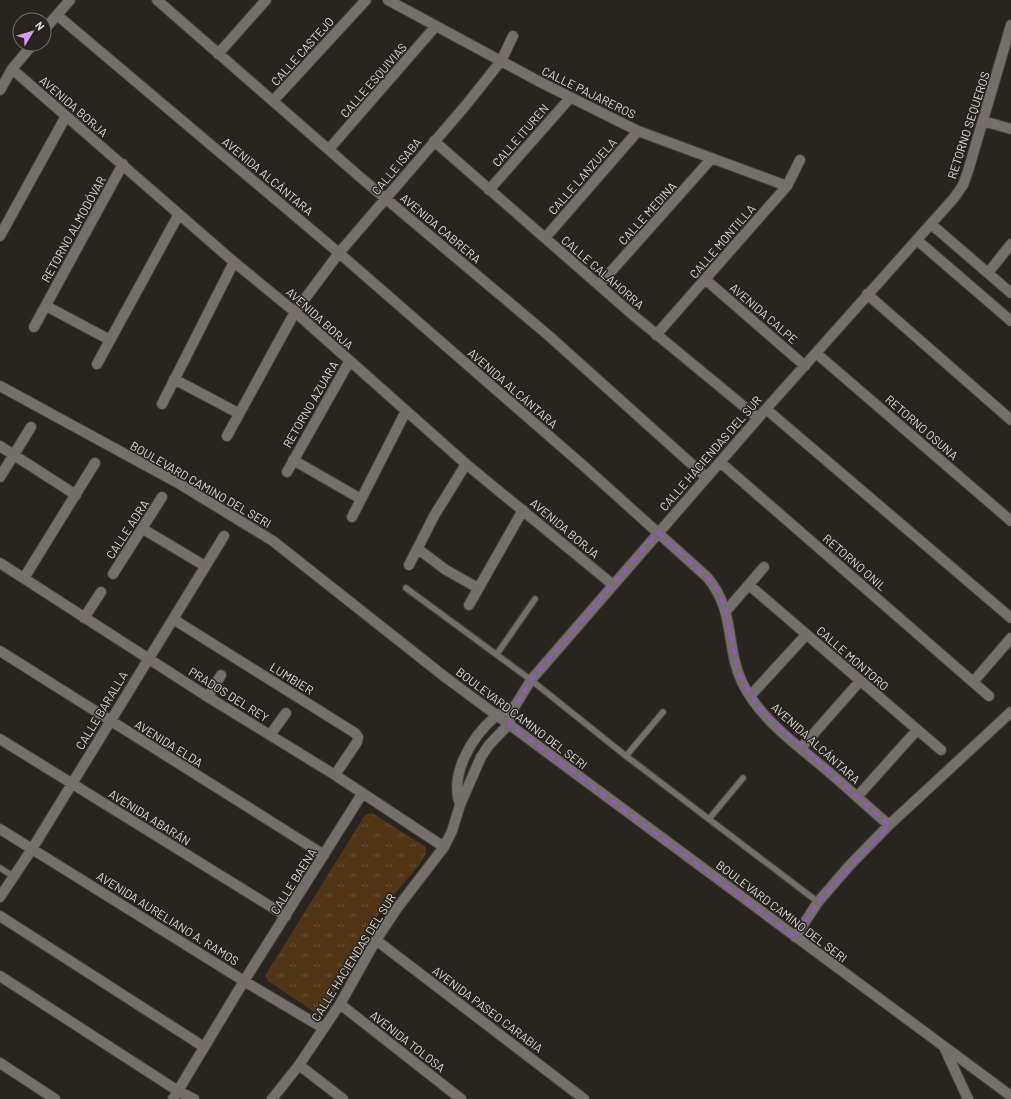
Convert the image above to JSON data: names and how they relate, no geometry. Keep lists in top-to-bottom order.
{
  "streets": {
    "street": [
      "CALLE CASTEJO",
      "CALLE ESQUIVIAS",
      "CALLE PAJAREROS",
      "AVENIDA BORJA",
      "RETORNO SEQUEROS",
      "CALLE ITUREN",
      "CALLE ISABA",
      "AVENIDA ALCÁNTARA",
      "CALLE LANZUELA",
      "CALLE MEDINA",
      "AVENIDA CABRERA",
      "RETORNO ALMODÓVAR",
      "CALLE MONTILLA",
      "CALLE CALAHORRA",
      "AVENIDA CALPE",
      "RETORNO AZUARA",
      "RETORNO OSUNA",
      "CALLE HACIENDAS DEL SUR",
      "BOULEVARD CAMINO DEL SERI",
      "CALLE ADRA",
      "RETORNO ONIL",
      "CALLE MONTORO",
      "LUMBIER",
      "PRADOS DEL REY",
      "CALLE BARALLA",
      "AVENIDA ELDA",
      "AVENIDA ABARÁN",
      "CALLE BAENA",
      "AVENIDA AURELIANO A. RAMOS",
      "AVENIDA PASEO CARABIA",
      "AVENIDA TOLOSA"
    ]
  },
  "crossings": [
    ["CALLE CASTEJO", "AVENIDA CABRERA"],
    ["CALLE ESQUIVIAS", "CALLE PAJAREROS"],
    ["CALLE ESQUIVIAS", "AVENIDA CABRERA"],
    ["CALLE PAJAREROS", "CALLE ITUREN"],
    ["CALLE PAJAREROS", "CALLE ISABA"],
    ["CALLE PAJAREROS", "CALLE LANZUELA"],
    ["CALLE PAJAREROS", "CALLE MEDINA"],
    ["CALLE PAJAREROS", "CALLE MONTILLA"],
    ["AVENIDA BORJA", "CALLE ISABA"],
    ["AVENIDA BORJA", "RETORNO ALMODÓVAR"],
    ["AVENIDA BORJA", "RETORNO AZUARA"],
    ["AVENIDA BORJA", "CALLE HACIENDAS DEL SUR"],
    ["RETORNO SEQUEROS", "CALLE HACIENDAS DEL SUR"],
    ["CALLE ITUREN", "CALLE CALAHORRA"],
    ["CALLE ISABA", "AVENIDA ALCÁNTARA"],
    ["CALLE ISABA", "AVENIDA CABRERA"],
    ["CALLE ISABA", "CALLE CALAHORRA"],
    ["AVENIDA ALCÁNTARA", "CALLE HACIENDAS DEL SUR"],
    ["CALLE LANZUELA", "CALLE CALAHORRA"],
    ["CALLE MEDINA", "CALLE CALAHORRA"],
    ["AVENIDA CABRERA", "CALLE HACIENDAS DEL SUR"],
    ["CALLE MONTILLA", "CALLE CALAHORRA"],
    ["CALLE MONTILLA", "AVENIDA CALPE"],
    ["CALLE CALAHORRA", "CALLE HACIENDAS DEL SUR"],
    ["AVENIDA CALPE", "CALLE HACIENDAS DEL SUR"],
    ["RETORNO OSUNA", "CALLE HACIENDAS DEL SUR"],
    ["CALLE HACIENDAS DEL SUR", "BOULEVARD CAMINO DEL SERI"],
    ["CALLE HACIENDAS DEL SUR", "RETORNO ONIL"],
    ["CALLE HACIENDAS DEL SUR", "PRADOS DEL REY"],
    ["CALLE HACIENDAS DEL SUR", "AVENIDA AURELIANO A. RAMOS"],
    ["CALLE HACIENDAS DEL SUR", "AVENIDA PASEO CARABIA"],
    ["CALLE HACIENDAS DEL SUR", "AVENIDA TOLOSA"],
    ["LUMBIER", "PRADOS DEL REY"],
    ["LUMBIER", "CALLE BARALLA"],
    ["PRADOS DEL REY", "CALLE BARALLA"],
    ["PRADOS DEL REY", "CALLE BAENA"],
    ["CALLE BARALLA", "AVENIDA ELDA"],
    ["CALLE BARALLA", "AVENIDA ABARÁN"],
    ["CALLE BARALLA", "AVENIDA AURELIANO A. RAMOS"],
    ["AVENIDA ELDA", "CALLE BAENA"],
    ["AVENIDA ABARÁN", "CALLE BAENA"],
    ["CALLE BAENA", "AVENIDA AURELIANO A. RAMOS"]
  ],
  "north": "top right"
}
